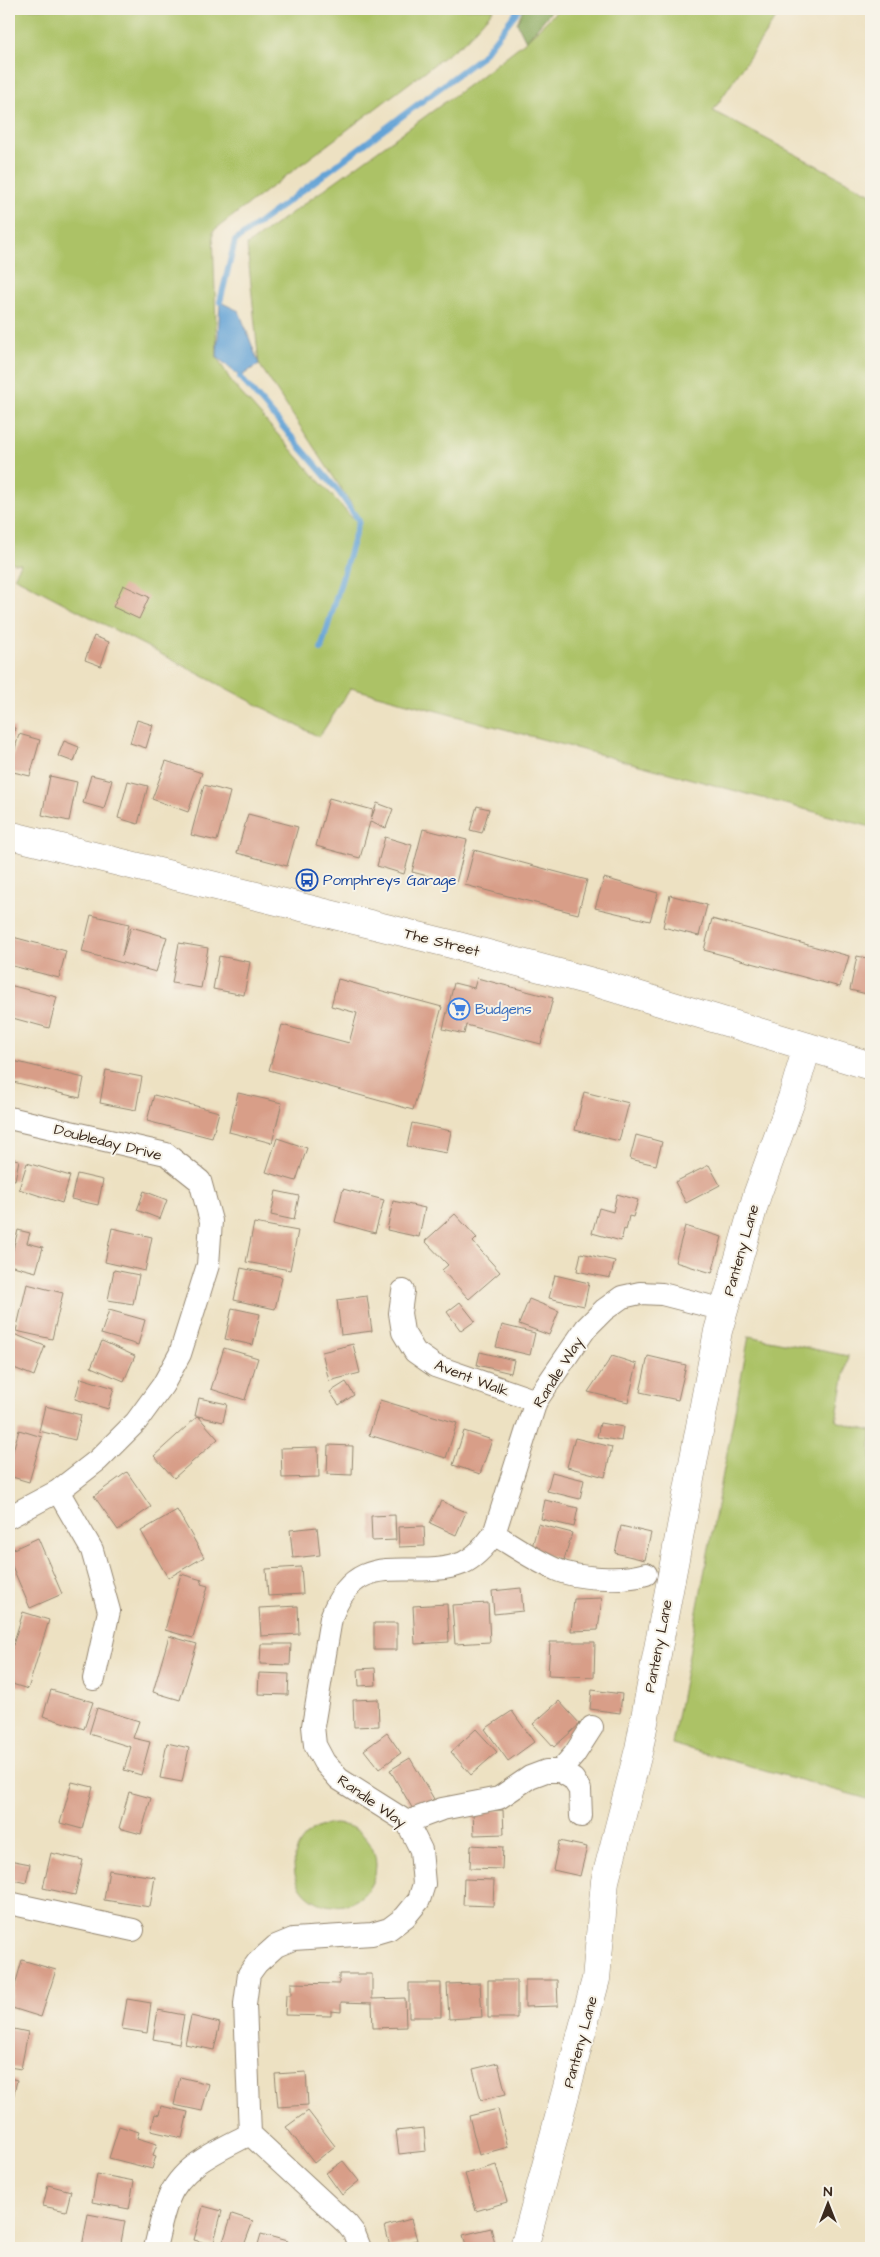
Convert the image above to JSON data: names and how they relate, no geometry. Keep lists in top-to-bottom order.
{
  "streets": {
    "street": [
      "The Street",
      "Doubleday Drive",
      "Panteny Lane",
      "Randle Way",
      "Avent Walk"
    ]
  },
  "crossings": [
    ["The Street", "Panteny Lane"],
    ["Panteny Lane", "Randle Way"],
    ["Randle Way", "Avent Walk"]
  ],
  "places": {
    "bus stop": ["Pomphreys Garage"],
    "supermarket": ["Budgens"]
  },
  "north": "top"
}
